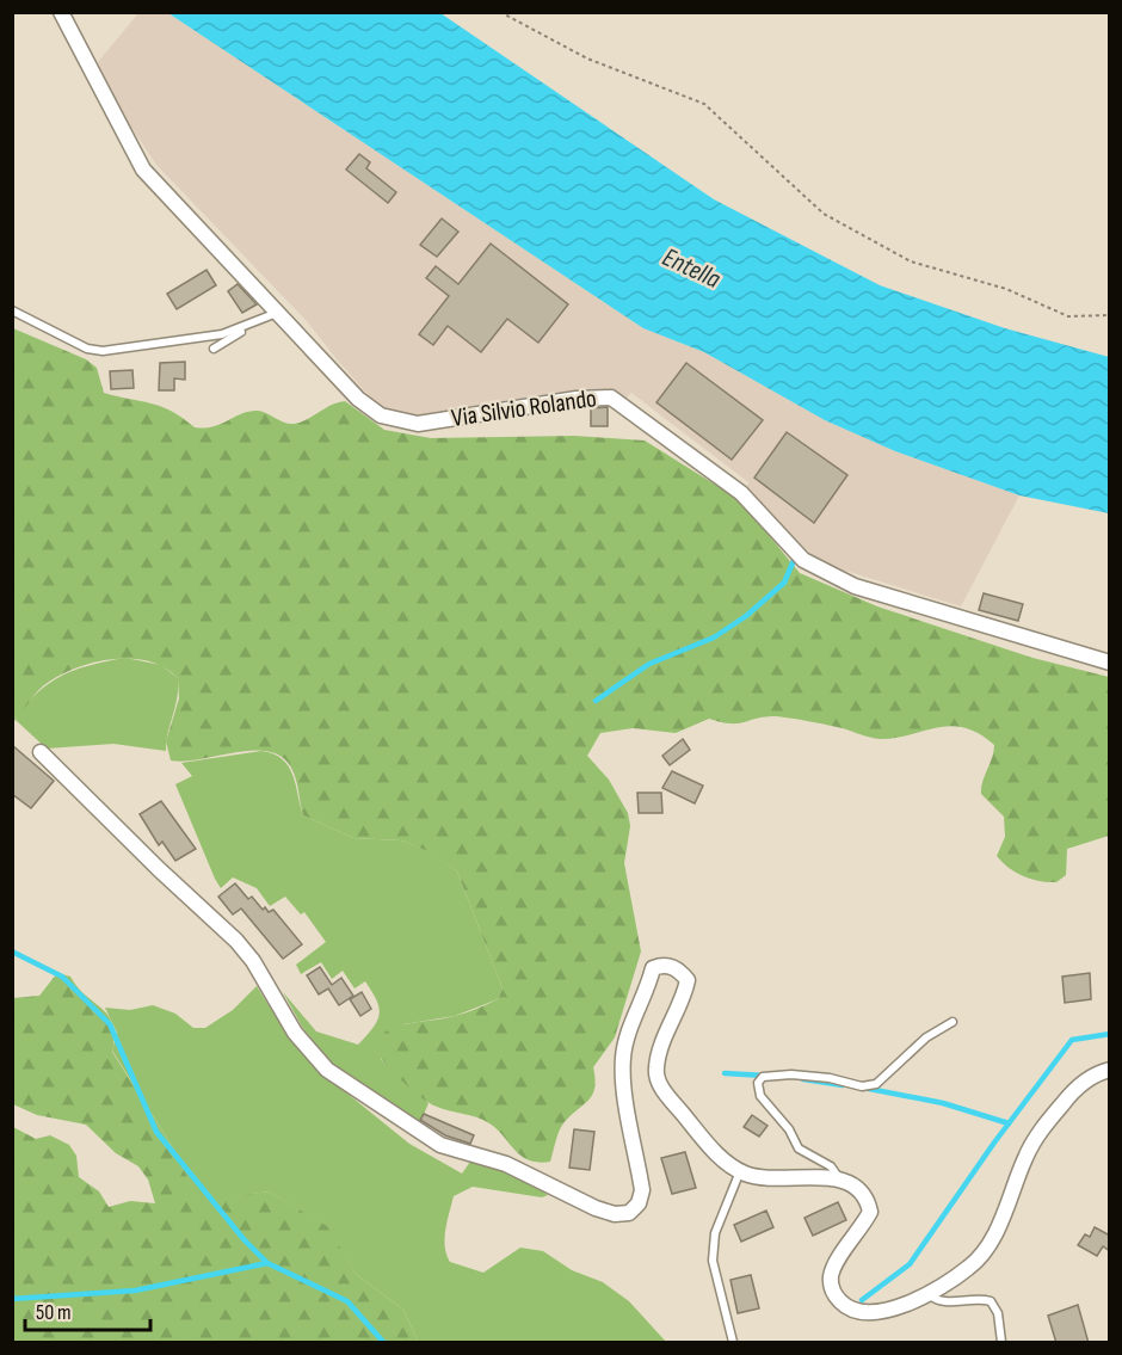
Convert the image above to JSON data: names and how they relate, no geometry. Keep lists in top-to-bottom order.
{
  "streets": {
    "street": ["Via Silvio Rolando"]
  },
  "water": ["Entella"],
  "scale_bar": "50 m"
}
